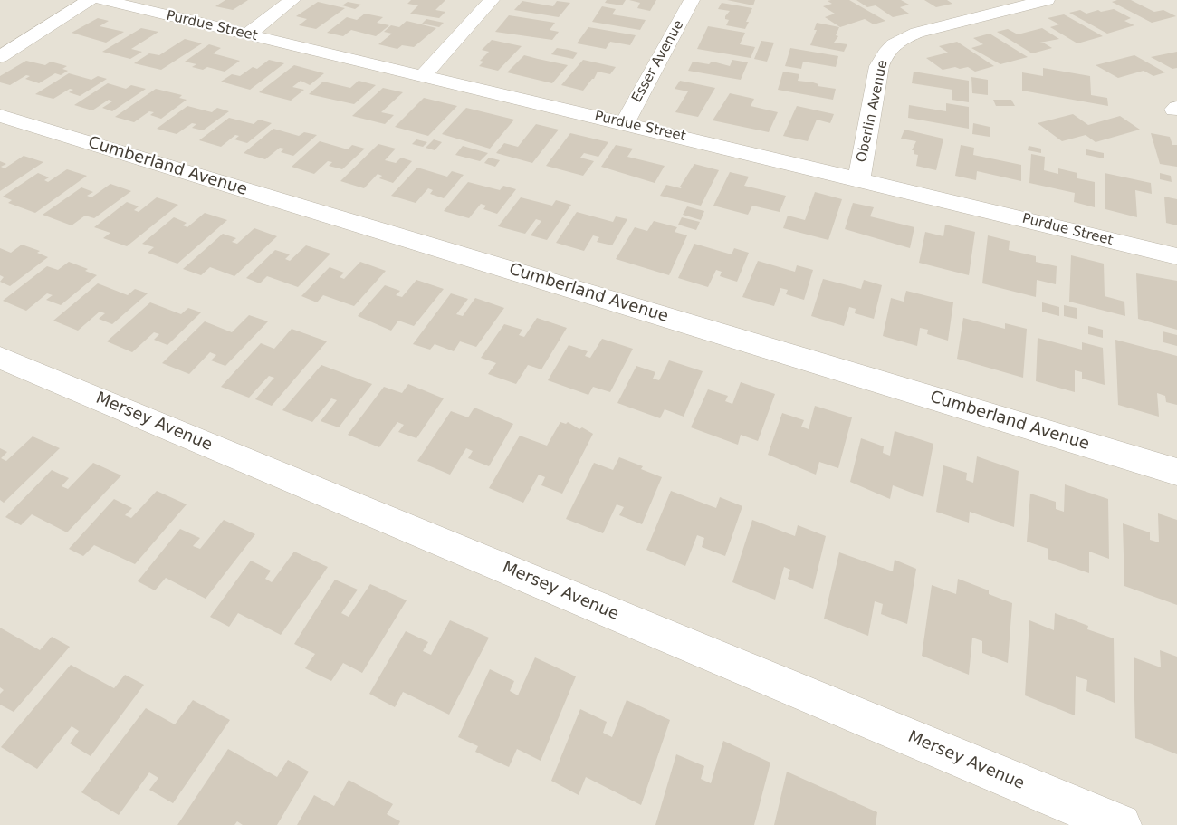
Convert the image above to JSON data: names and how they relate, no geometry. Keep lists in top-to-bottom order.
{
  "streets": {
    "street": [
      "Purdue Street",
      "Esser Avenue",
      "Oberlin Avenue",
      "Cumberland Avenue",
      "Mersey Avenue"
    ]
  },
  "crossings": [
    ["Purdue Street", "Esser Avenue"],
    ["Purdue Street", "Oberlin Avenue"]
  ]
}
